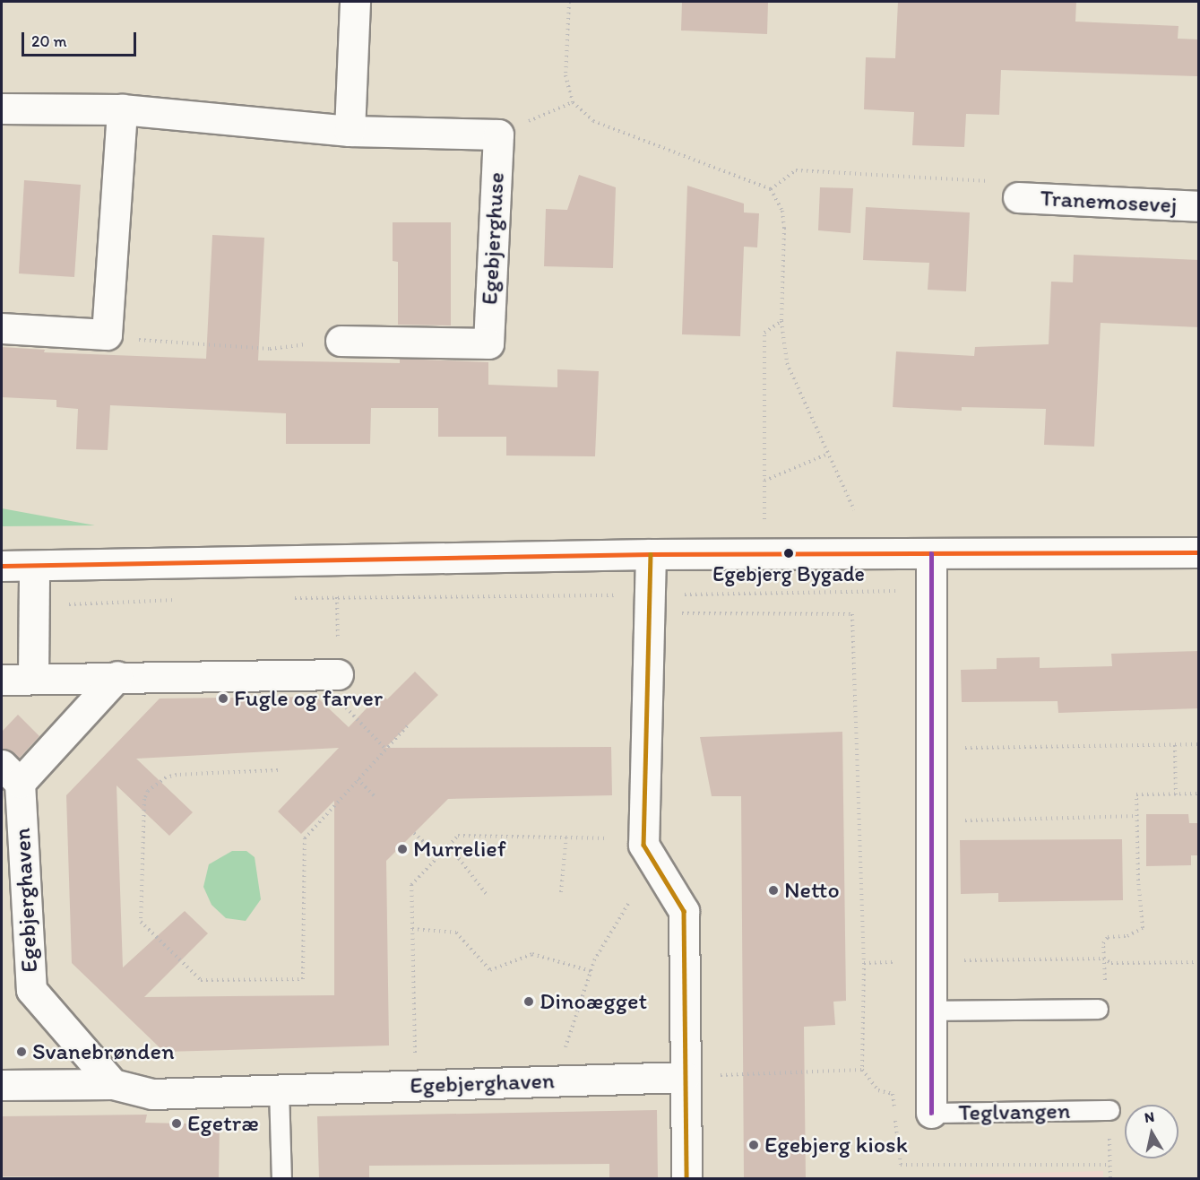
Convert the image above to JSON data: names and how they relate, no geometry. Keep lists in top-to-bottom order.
{
  "streets": {
    "street": [
      "Tranemosevej",
      "Egebjerghuse",
      "Egebjerghaven",
      "Teglvangen"
    ]
  },
  "places": [
    "Egebjerg Bygade",
    "Fugle og farver",
    "Murrelief",
    "Netto",
    "Dinoægget",
    "Svanebrønden",
    "Egetræ",
    "Egebjerg kiosk"
  ],
  "scale_bar": "20 m",
  "north": "top"
}
